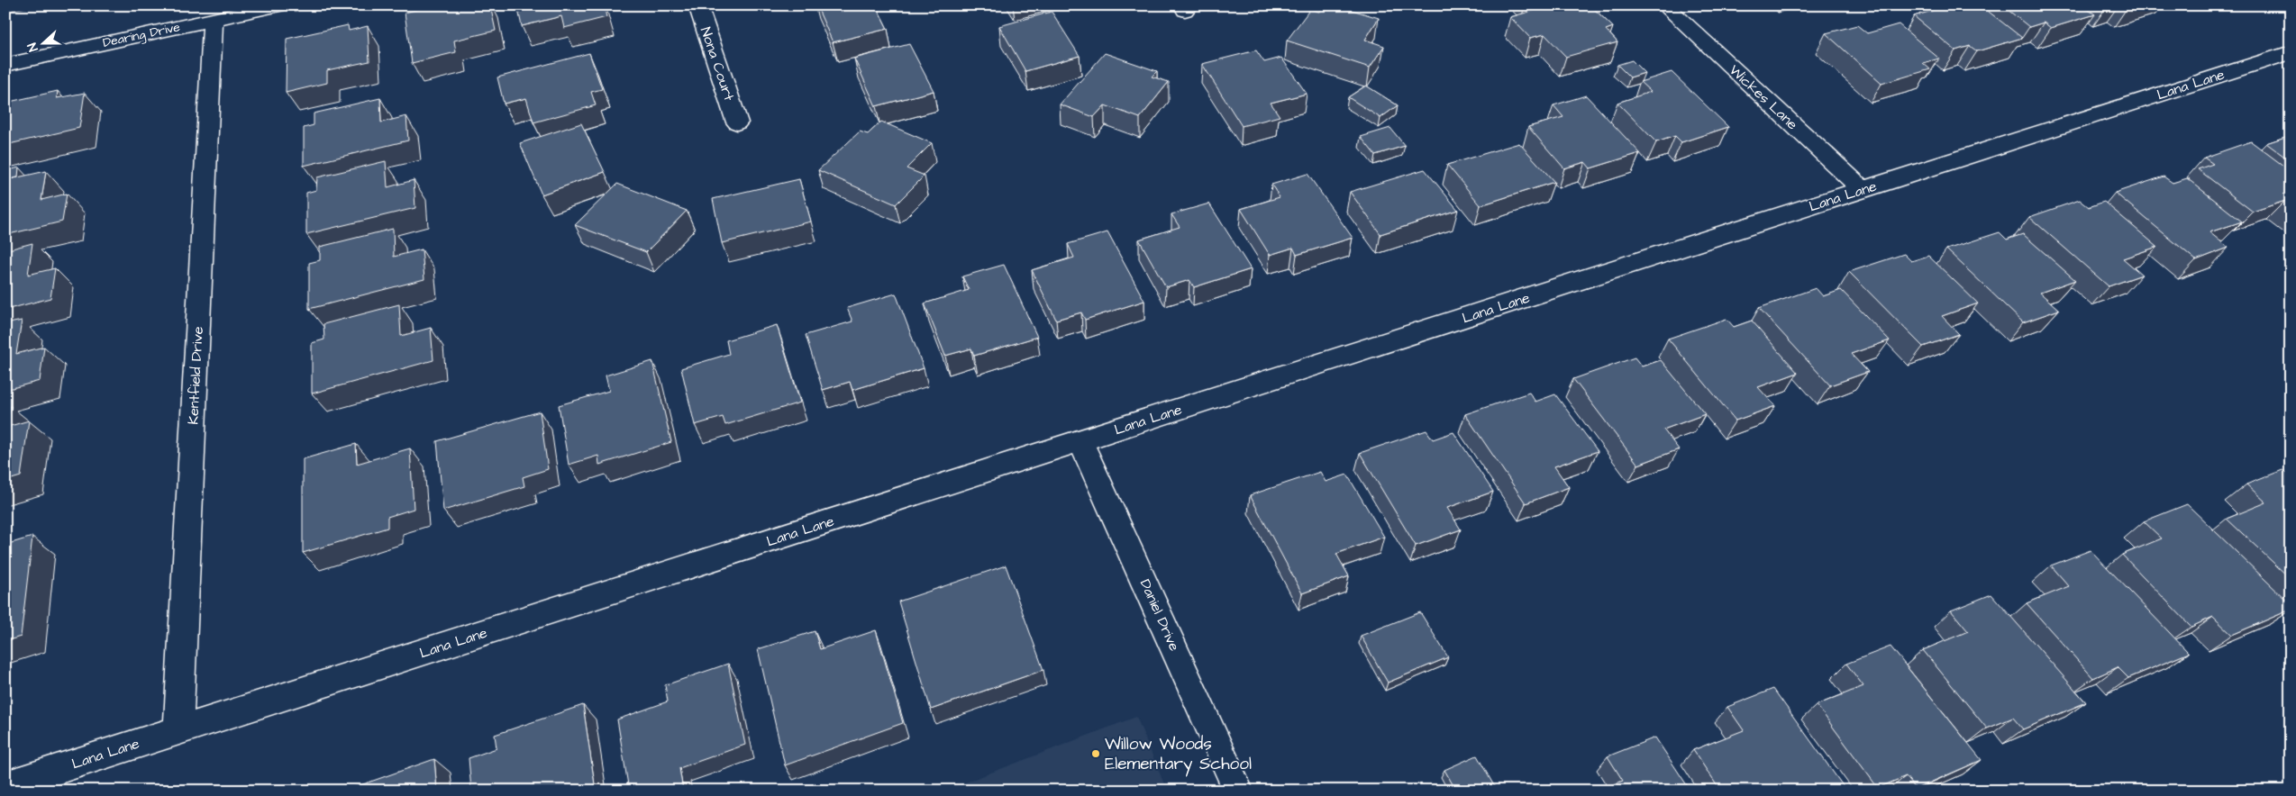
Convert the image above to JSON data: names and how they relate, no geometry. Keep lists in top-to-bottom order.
{
  "streets": {
    "street": [
      "Dearing Drive",
      "Nona Court",
      "Lana Lane",
      "Wickes Lane",
      "Kentfield Drive",
      "Daniel Drive"
    ]
  },
  "crossings": [
    ["Dearing Drive", "Kentfield Drive"],
    ["Lana Lane", "Wickes Lane"],
    ["Lana Lane", "Kentfield Drive"],
    ["Lana Lane", "Daniel Drive"]
  ],
  "places": ["Willow Woods Elementary School"],
  "north": "left"
}
